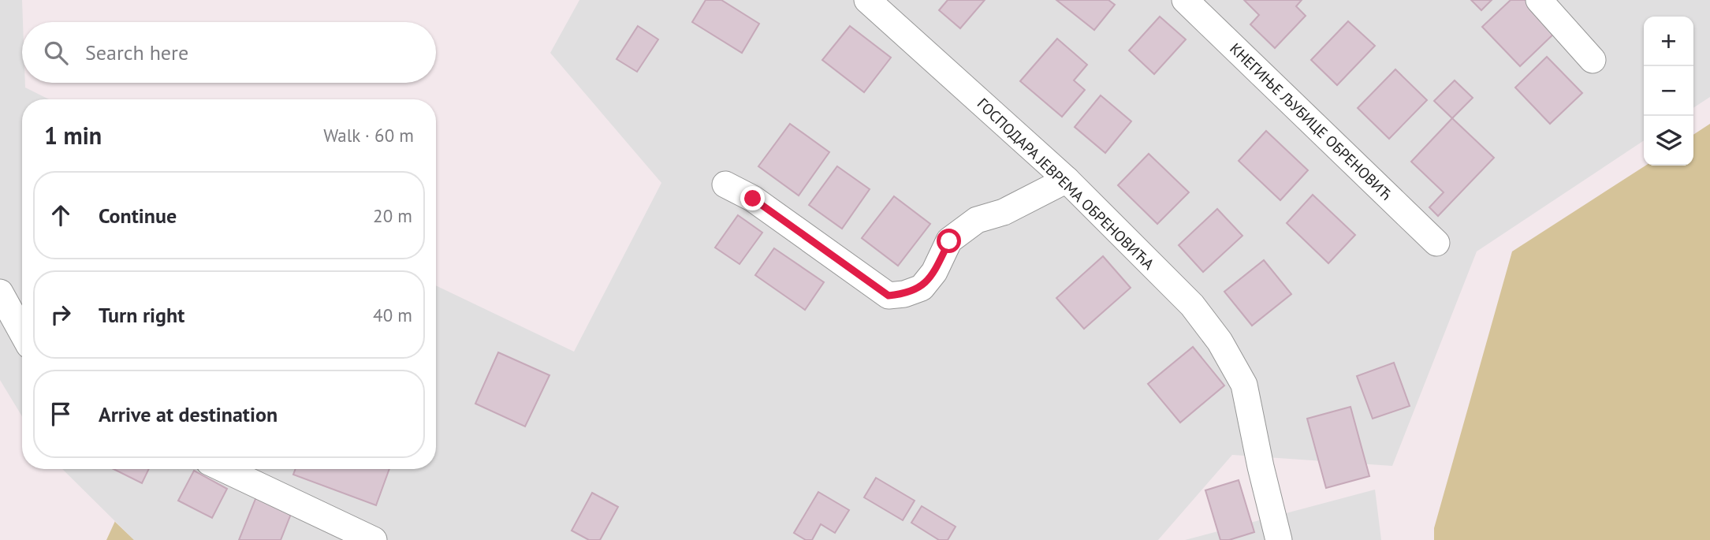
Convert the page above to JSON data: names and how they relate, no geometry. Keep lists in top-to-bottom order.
{
  "streets": {
    "street": ["КНЕГИЊЕ ЉУБИЦЕ ОБРЕНОВИЋ", "ГОСПОДАРА ЈЕВРЕМА ОБРЕНОВИЋА"]
  },
  "page": {
    "map_buttons": ["+", "−"],
    "search": "Search here",
    "heading": ["1 min", "Walk · 60 m"],
    "list": [
      ["Continue", "20 m"],
      ["Turn right", "40 m"],
      "Arrive at destination"
    ]
  }
}
